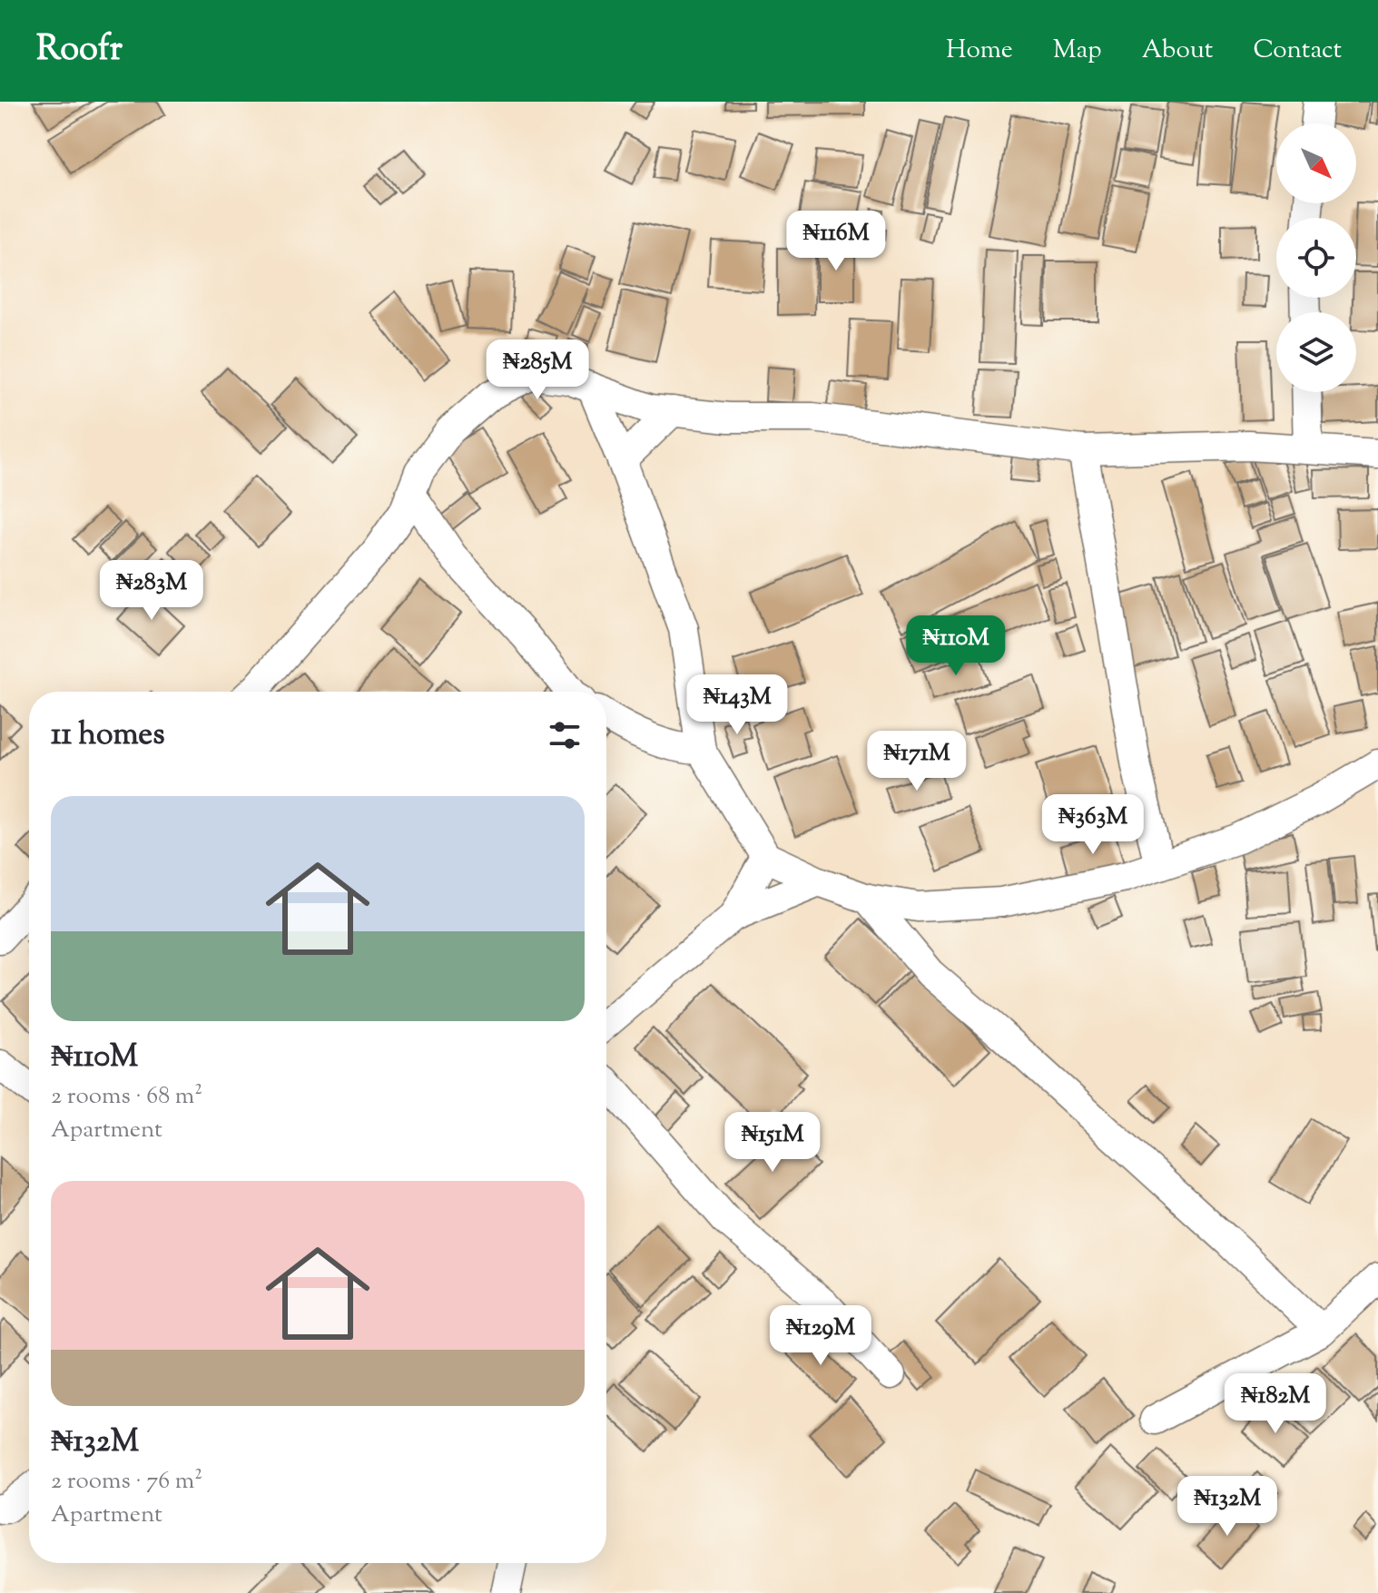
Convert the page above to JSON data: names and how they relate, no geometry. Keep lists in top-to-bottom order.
{
  "north": "bottom right",
  "page": {
    "header": "Roofr",
    "nav": [
      "Home",
      "Map",
      "About",
      "Contact"
    ],
    "price": [
      "₦116M",
      "₦285M",
      "₦283M",
      "₦110M",
      "₦143M",
      "₦171M",
      "₦363M",
      "₦151M",
      "₦129M",
      "₦182M",
      "₦132M"
    ],
    "heading": "11 homes",
    "list": [
      {
        "name": "₦110M",
        "note": "2 rooms · 68 m² · Apartment"
      },
      {
        "name": "₦132M",
        "note": "2 rooms · 76 m² · Apartment"
      }
    ]
  }
}
